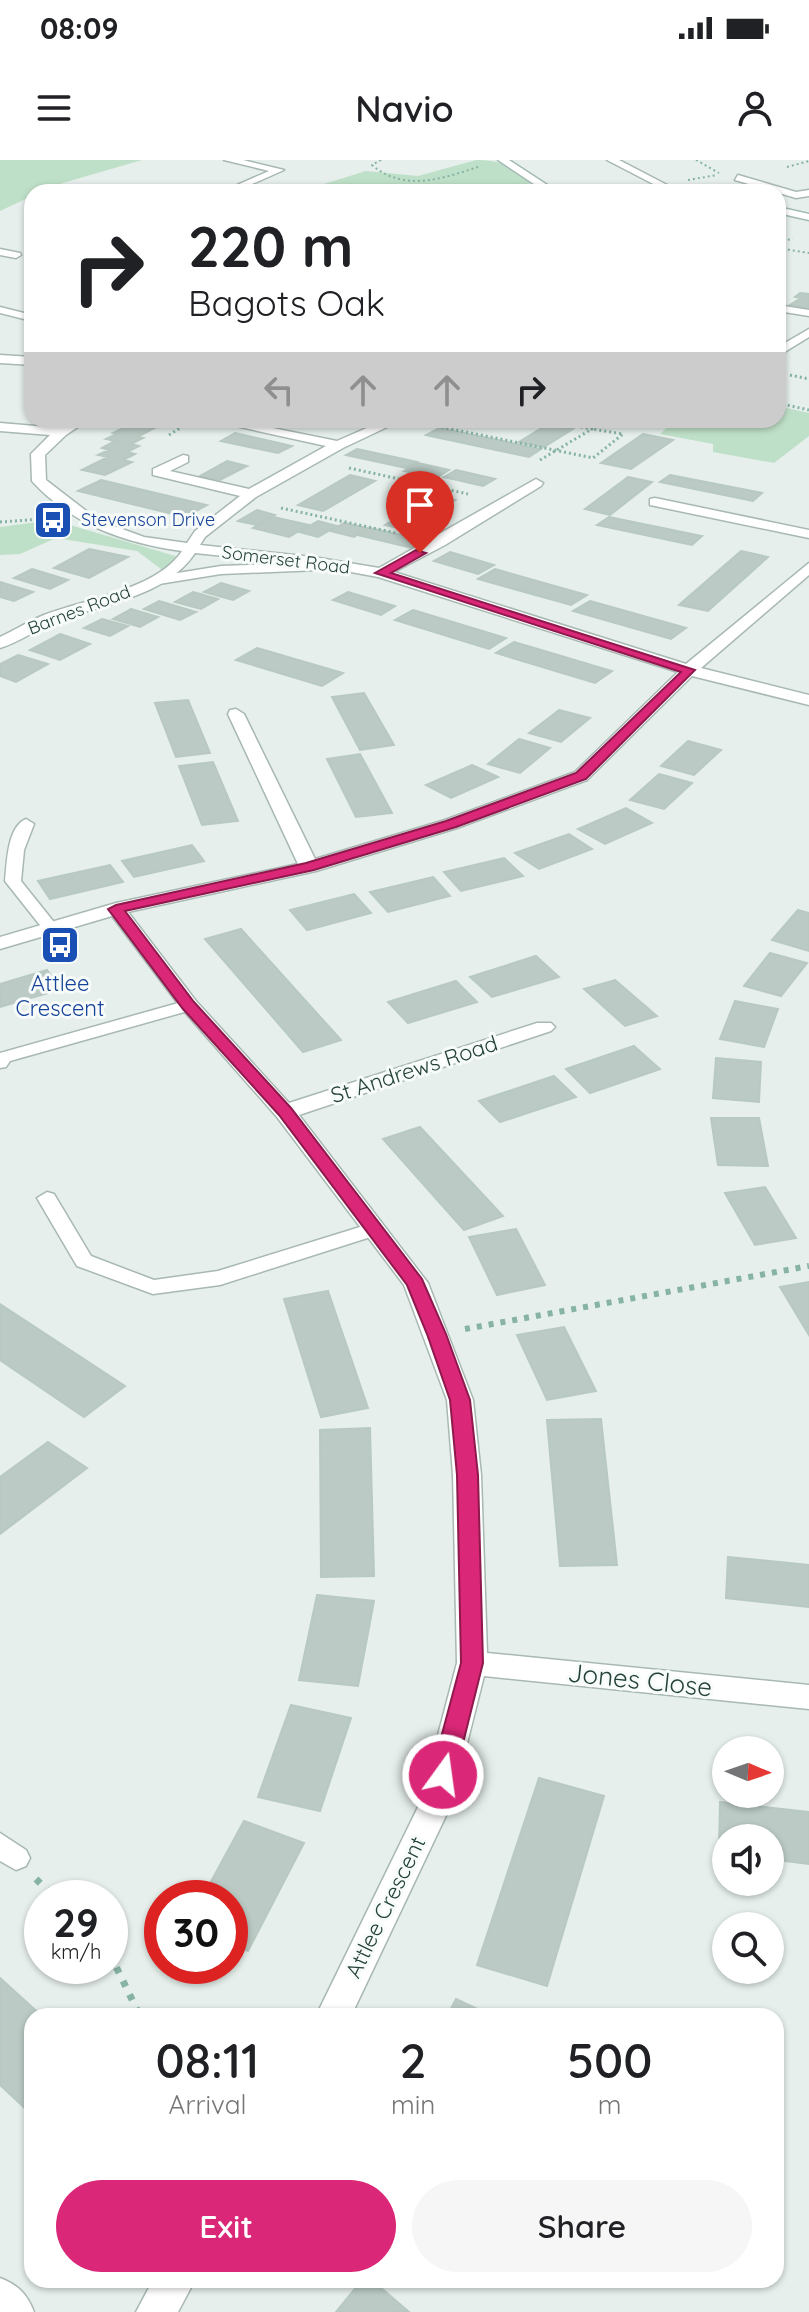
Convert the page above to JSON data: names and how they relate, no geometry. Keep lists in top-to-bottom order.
{
  "streets": {
    "street": [
      "Somerset Road",
      "Barnes Road",
      "St Andrews Road",
      "Jones Close",
      "Attlee Crescent"
    ]
  },
  "crossings": [
    ["Somerset Road", "Barnes Road"],
    ["St Andrews Road", "Attlee Crescent"],
    ["Jones Close", "Attlee Crescent"]
  ],
  "places": {
    "bus stop": ["Stevenson Drive", "Attlee Crescent"]
  },
  "north": "right",
  "page": {
    "status": "08:09",
    "header": "Navio",
    "turn": ["220 m", "Bagots Oak"],
    "speed": "29 km/h",
    "limit": "30",
    "eta": [
      "08:11",
      "Arrival",
      "2",
      "min",
      "500",
      "m"
    ],
    "buttons": ["Exit", "Share"]
  }
}
